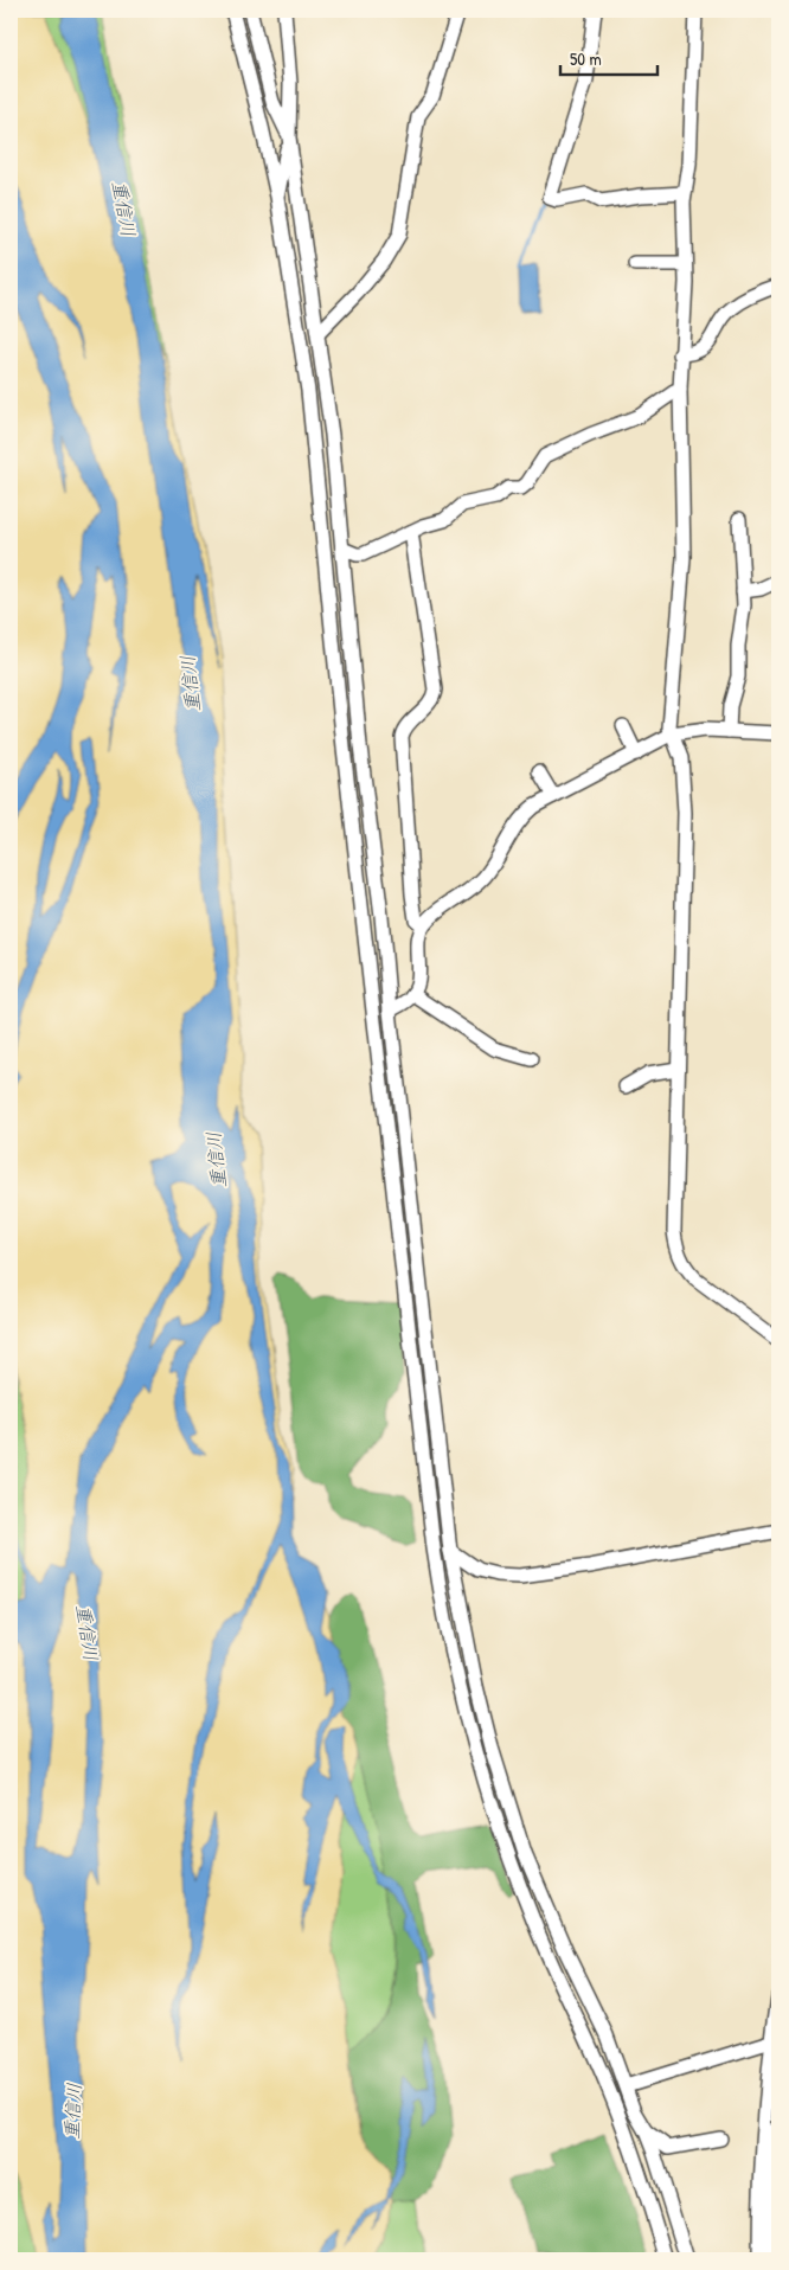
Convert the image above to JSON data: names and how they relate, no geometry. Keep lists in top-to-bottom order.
{
  "water": ["重信川"],
  "scale_bar": "50 m"
}
